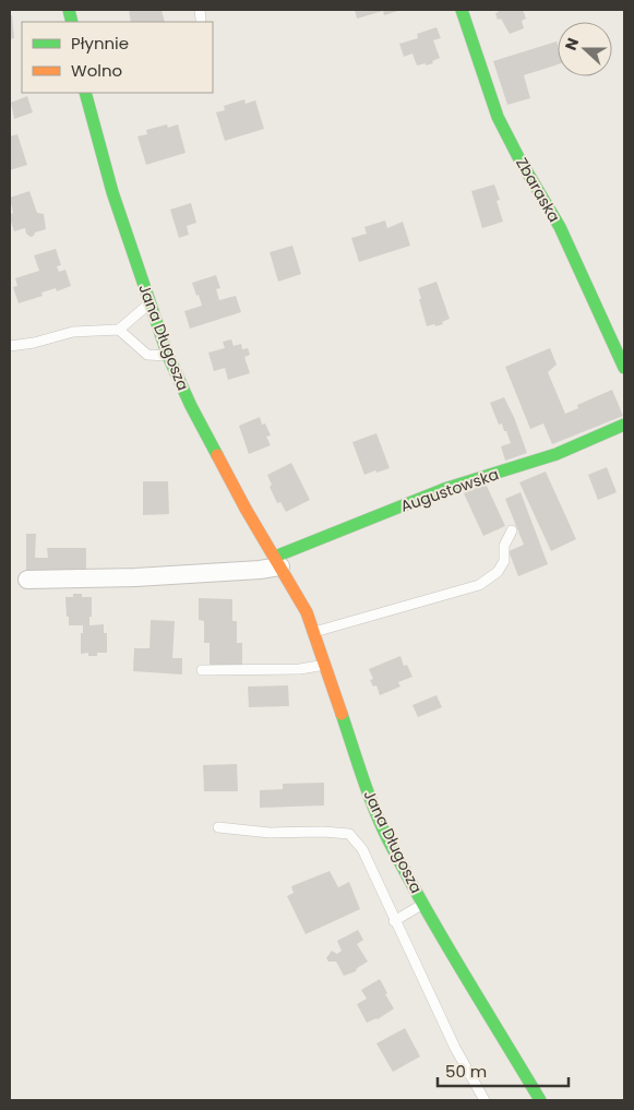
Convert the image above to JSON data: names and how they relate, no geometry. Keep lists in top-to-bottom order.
{
  "streets": {
    "street": ["Zbaraska", "Jana Długosza", "Augustowska"]
  },
  "crossings": [
    ["Jana Długosza", "Augustowska"]
  ],
  "legend": ["Płynnie", "Wolno"],
  "scale_bar": "50 m",
  "north": "left"
}
